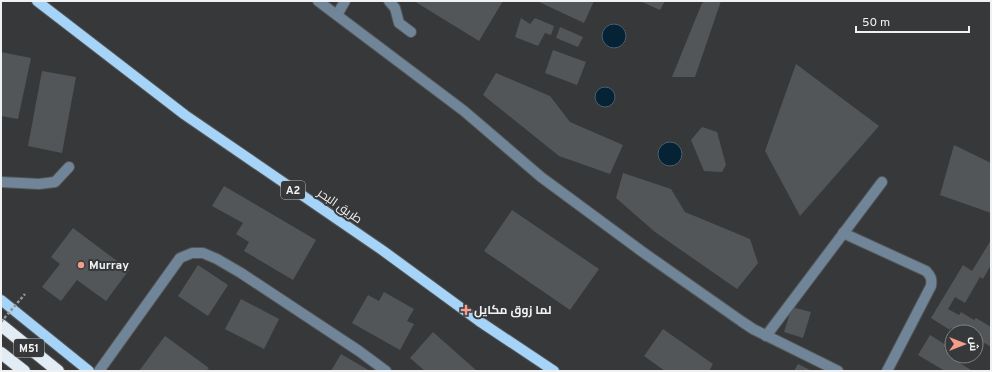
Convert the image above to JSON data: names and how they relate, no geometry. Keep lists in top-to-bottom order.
{
  "streets": {
    "highway": ["M51"],
    "main road": ["A2", "طريق البحر"]
  },
  "places": {
    "other": ["Murray"],
    "health": ["لما زوق مكايل"]
  },
  "scale_bar": "50 m",
  "north": "right"
}
